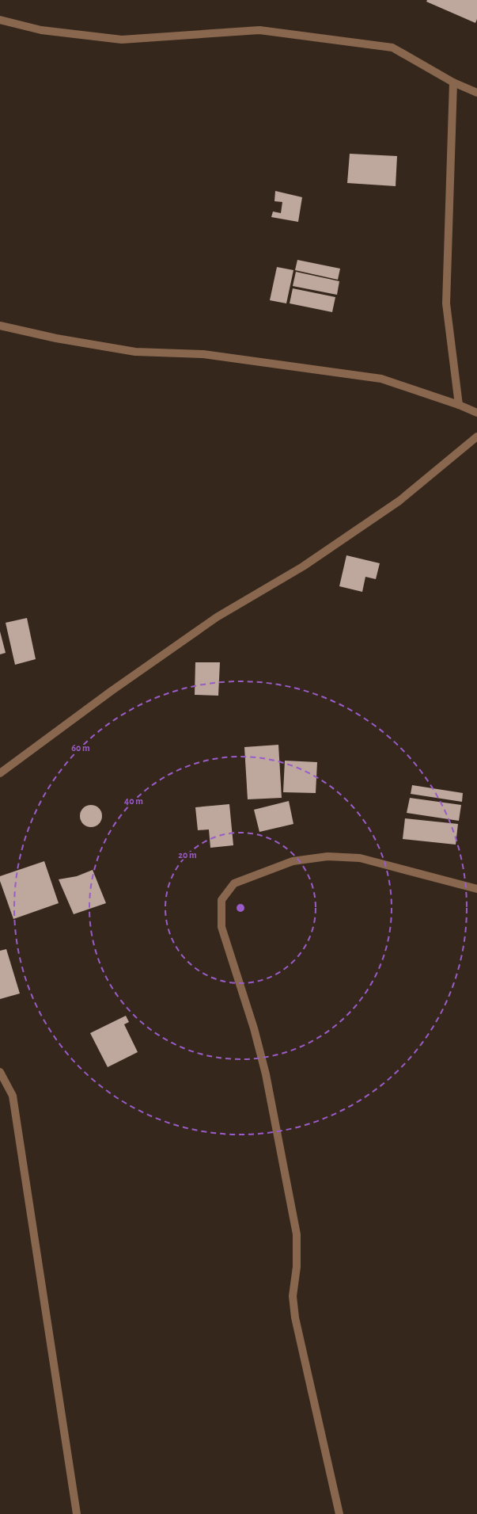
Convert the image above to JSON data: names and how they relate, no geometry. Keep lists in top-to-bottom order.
{
  "rings": ["60 m", "40 m", "20 m"]
}
